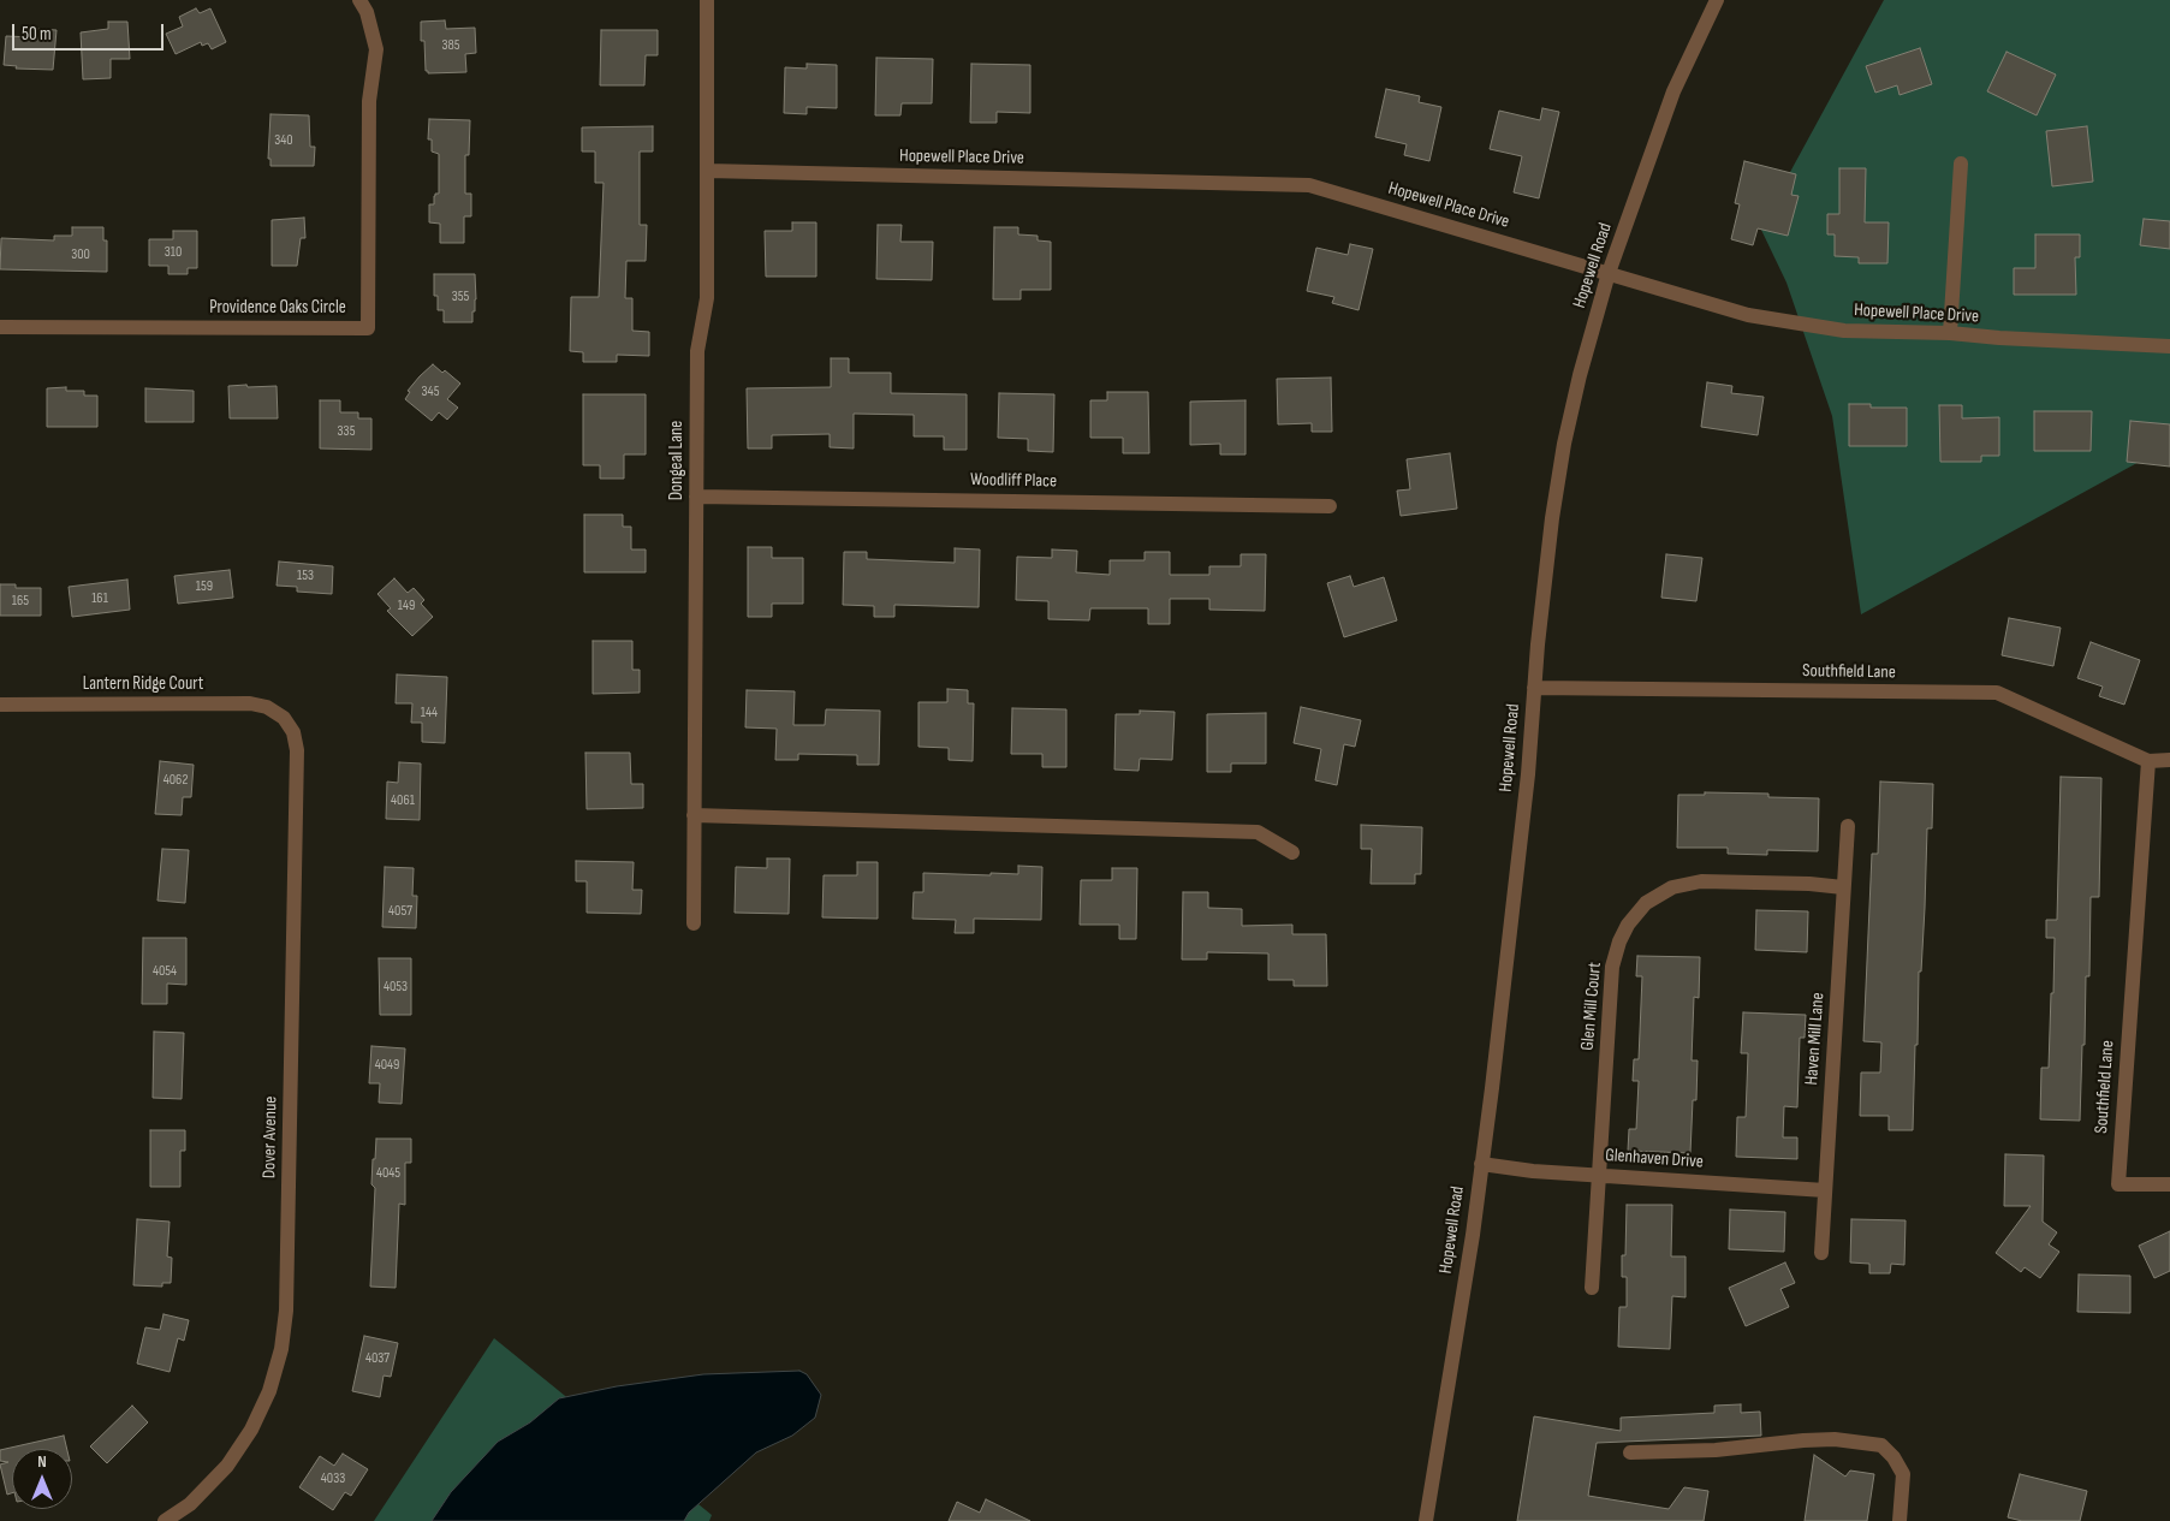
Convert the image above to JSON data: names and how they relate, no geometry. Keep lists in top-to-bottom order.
{
  "streets": {
    "street": [
      "Hopewell Place Drive",
      "Hopewell Road",
      "Providence Oaks Circle",
      "Dongeal Lane",
      "Woodliff Place",
      "Southfield Lane",
      "Lantern Ridge Court",
      "Glen Mill Court",
      "Haven Mill Lane",
      "Dover Avenue",
      "Glenhaven Drive"
    ]
  },
  "crossings": [
    ["Hopewell Place Drive", "Hopewell Road"],
    ["Hopewell Place Drive", "Dongeal Lane"],
    ["Hopewell Road", "Southfield Lane"],
    ["Hopewell Road", "Glenhaven Drive"],
    ["Dongeal Lane", "Woodliff Place"],
    ["Lantern Ridge Court", "Dover Avenue"],
    ["Glen Mill Court", "Haven Mill Lane"],
    ["Glen Mill Court", "Glenhaven Drive"],
    ["Haven Mill Lane", "Glenhaven Drive"]
  ],
  "house_numbers": [
    "385",
    "340",
    "310",
    "300",
    "355",
    "345",
    "335",
    "153",
    "159",
    "161",
    "165",
    "149",
    "144",
    "4062",
    "4061",
    "4057",
    "4054",
    "4053",
    "4049",
    "4045",
    "4037",
    "4033"
  ],
  "scale_bar": "50 m",
  "north": "top"
}
